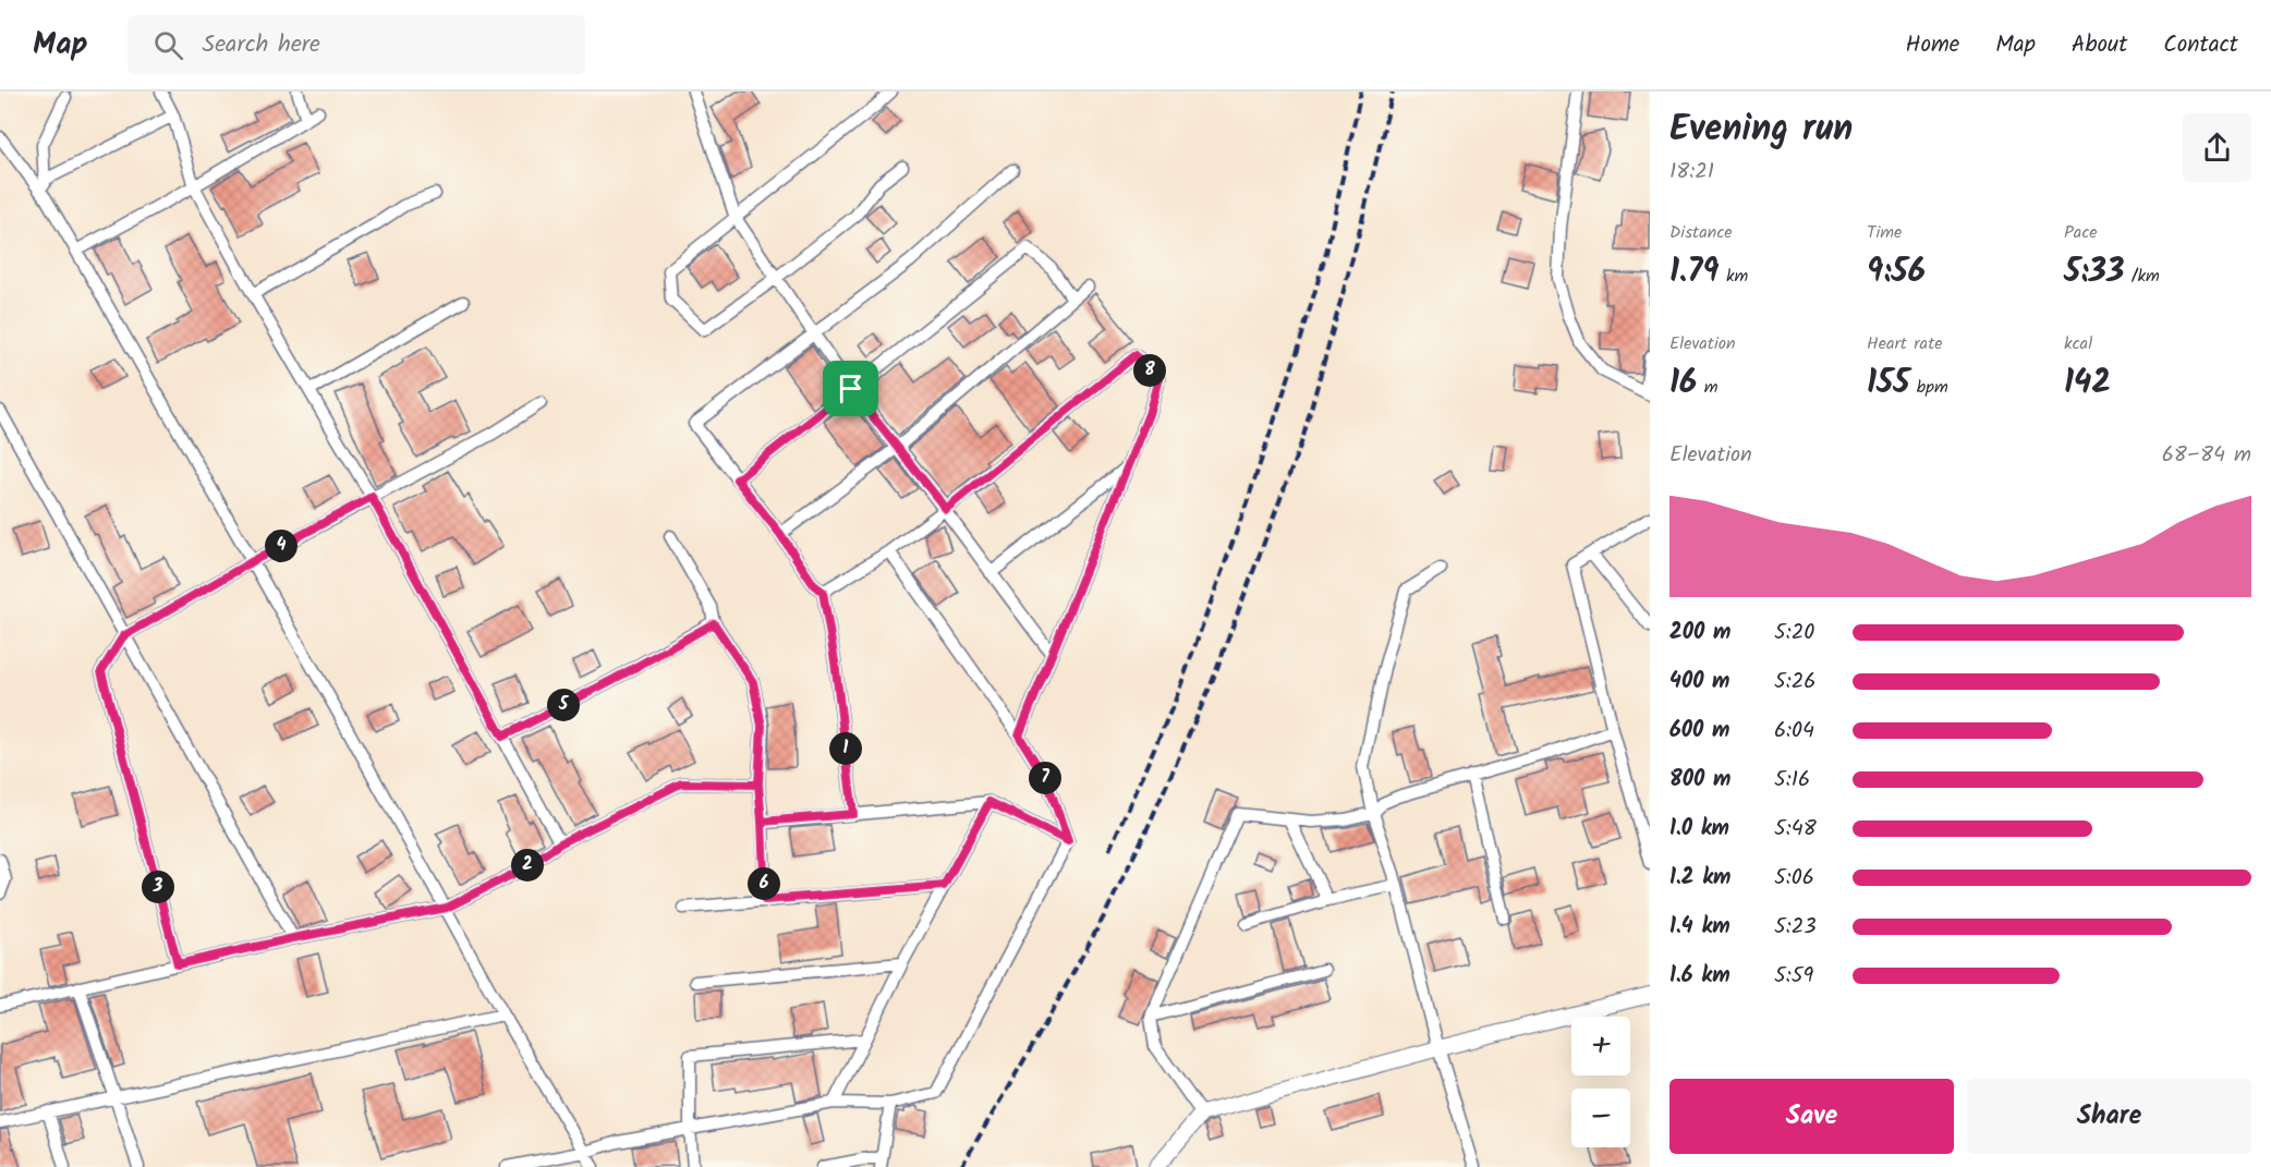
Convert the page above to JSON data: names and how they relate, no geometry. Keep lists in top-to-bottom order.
{
  "page": {
    "header": "Map",
    "search": "Search here",
    "nav": [
      "Home",
      "Map",
      "About",
      "Contact"
    ],
    "heading": ["Evening run", "18:21"],
    "stats": [
      ["Distance", "1.79 km"],
      ["Time", "9:56"],
      ["Pace", "5:33 /km"],
      ["Elevation", "16 m"],
      ["Heart rate", "155 bpm"],
      ["kcal", "142"]
    ],
    "pins": [
      "8",
      "4",
      "5",
      "1",
      "7",
      "2",
      "6",
      "3"
    ],
    "chart": ["Elevation", "68–84 m"],
    "list": [
      {
        "name": "200 m",
        "note": "5:20"
      },
      {
        "name": "400 m",
        "note": "5:26"
      },
      {
        "name": "600 m",
        "note": "6:04"
      },
      {
        "name": "800 m",
        "note": "5:16"
      },
      {
        "name": "1.0 km",
        "note": "5:48"
      },
      {
        "name": "1.2 km",
        "note": "5:06"
      },
      {
        "name": "1.4 km",
        "note": "5:23"
      },
      {
        "name": "1.6 km",
        "note": "5:59"
      }
    ],
    "map_buttons": ["+", "−"],
    "buttons": ["Save", "Share"]
  }
}
